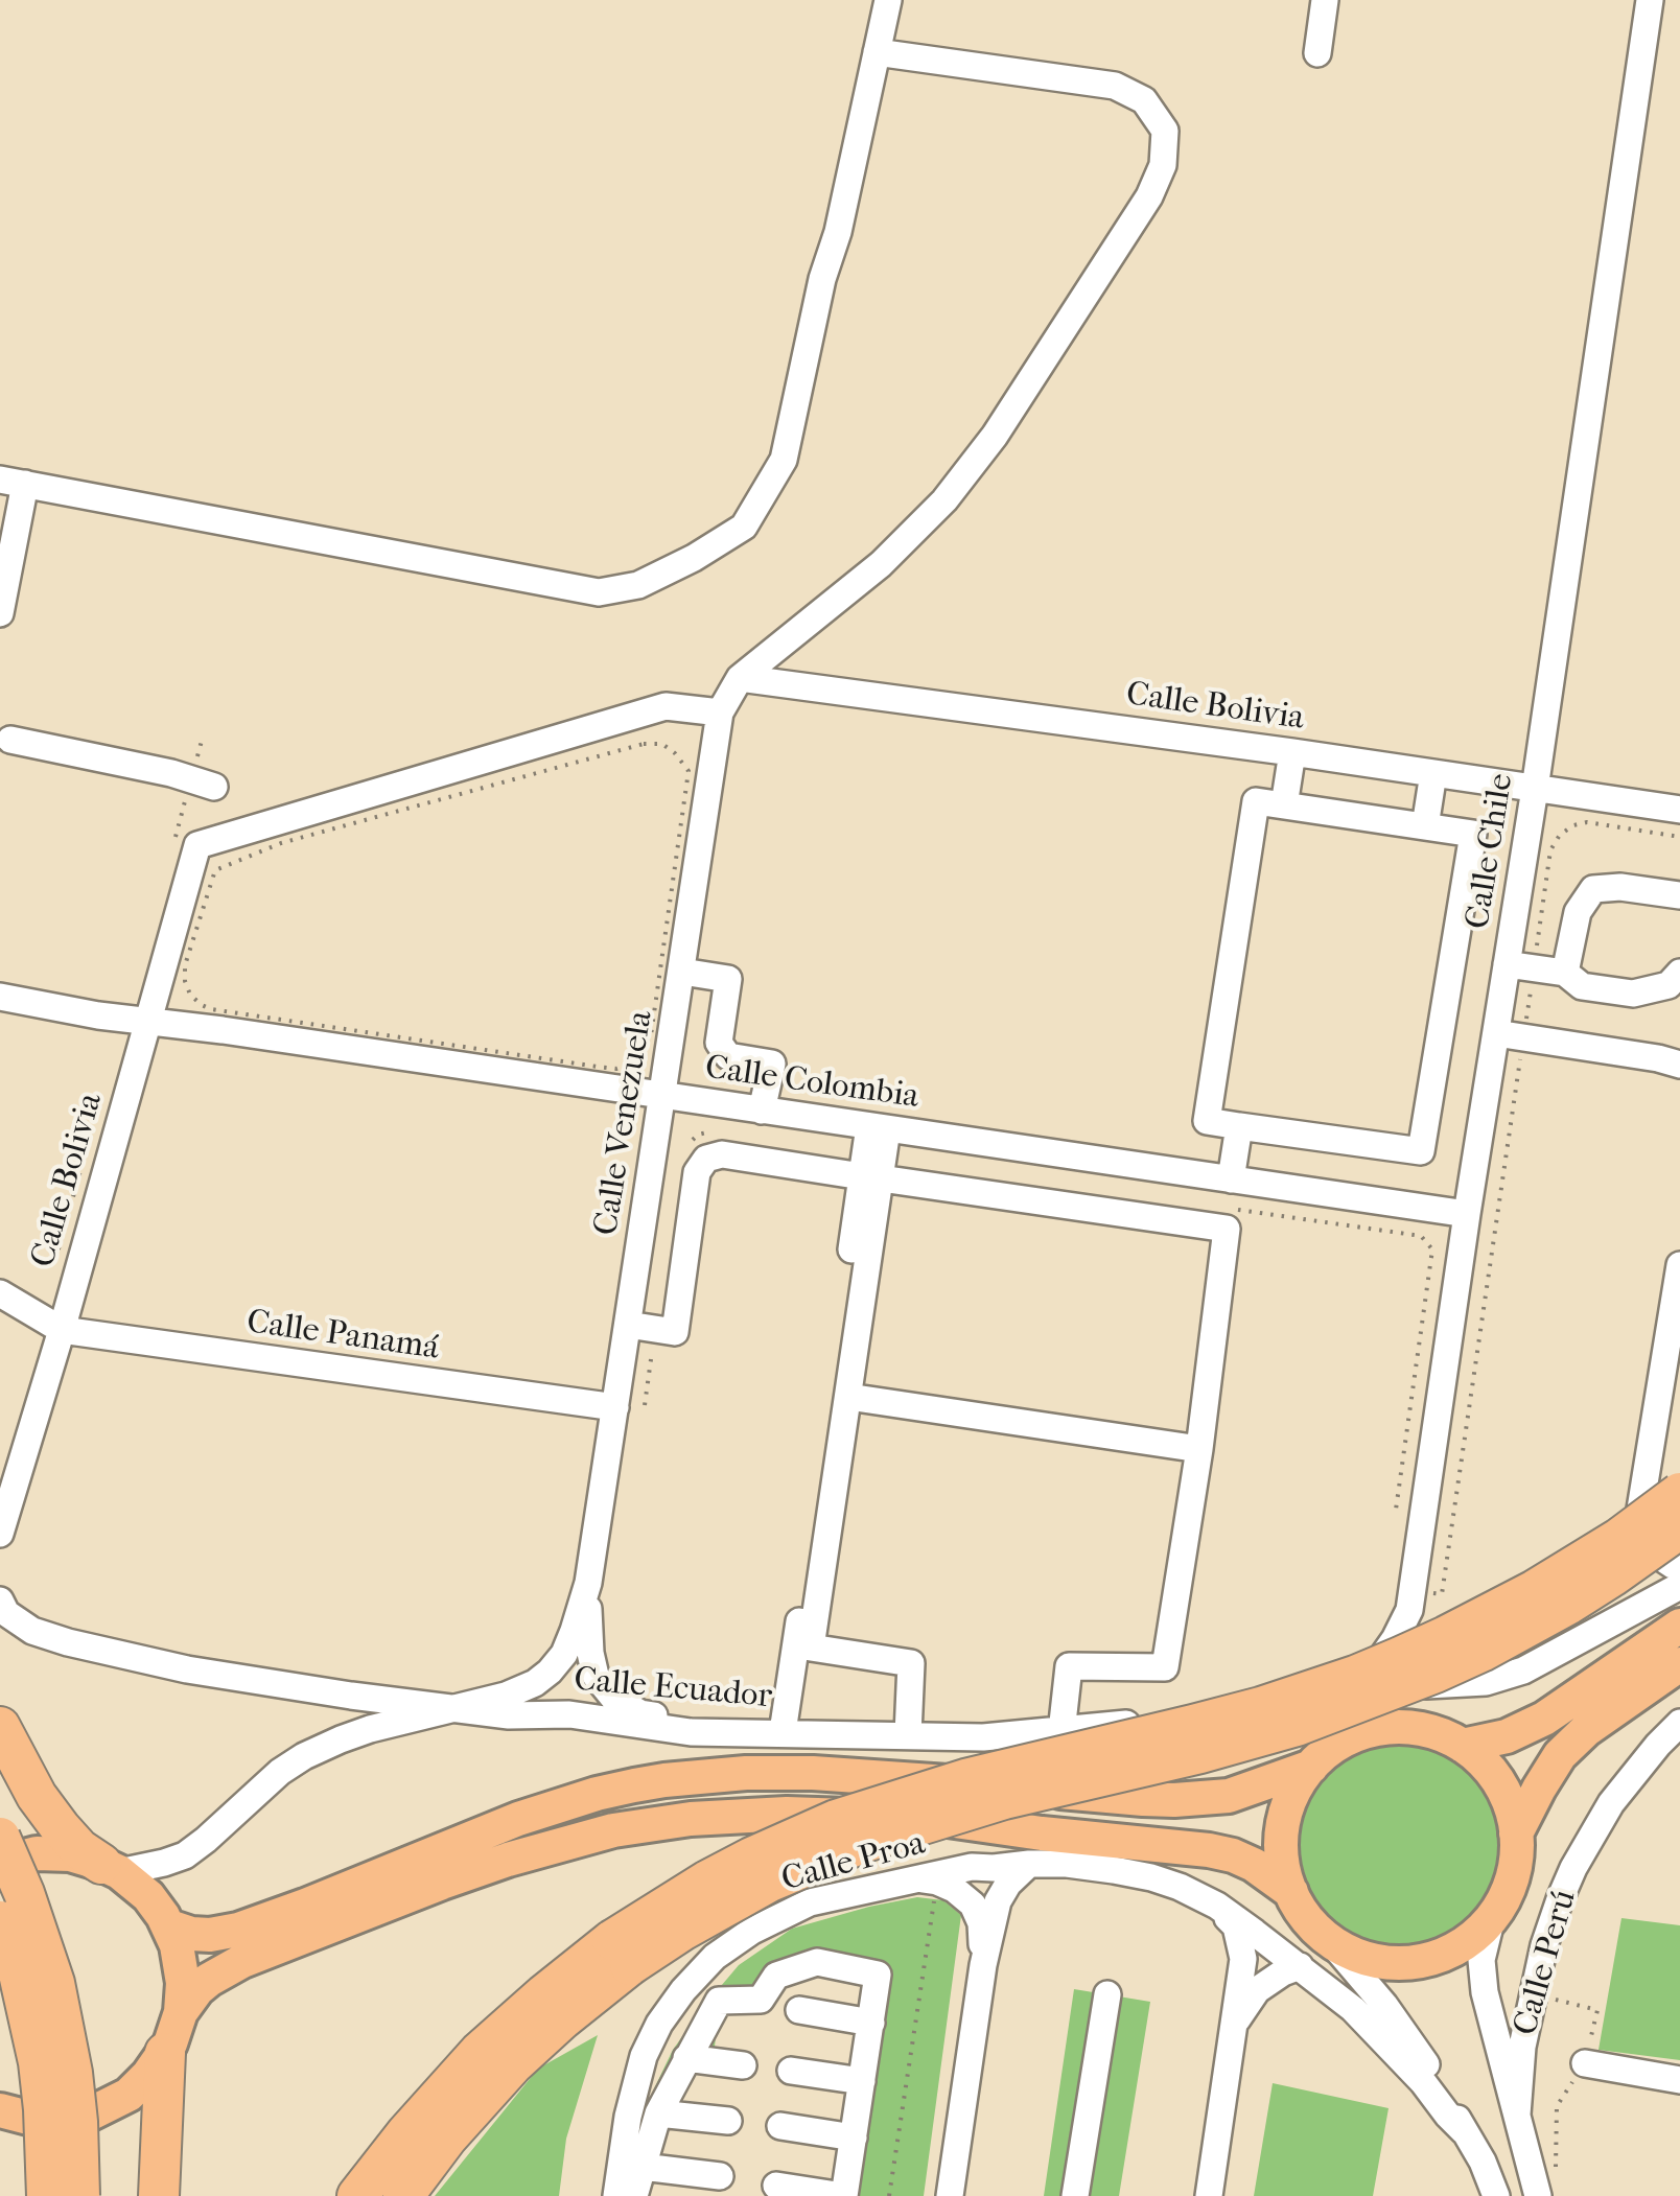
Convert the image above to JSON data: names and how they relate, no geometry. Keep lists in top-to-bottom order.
{
  "streets": {
    "street": [
      "Calle Bolivia",
      "Calle Chile",
      "Calle Colombia",
      "Calle Venezuela",
      "Calle Panamá",
      "Calle Ecuador",
      "Calle Proa",
      "Calle Perú"
    ]
  },
  "crossings": [
    ["Calle Bolivia", "Calle Chile"],
    ["Calle Bolivia", "Calle Colombia"],
    ["Calle Bolivia", "Calle Venezuela"],
    ["Calle Bolivia", "Calle Panamá"],
    ["Calle Chile", "Calle Colombia"],
    ["Calle Chile", "Calle Ecuador"],
    ["Calle Colombia", "Calle Venezuela"],
    ["Calle Venezuela", "Calle Panamá"]
  ]
}
